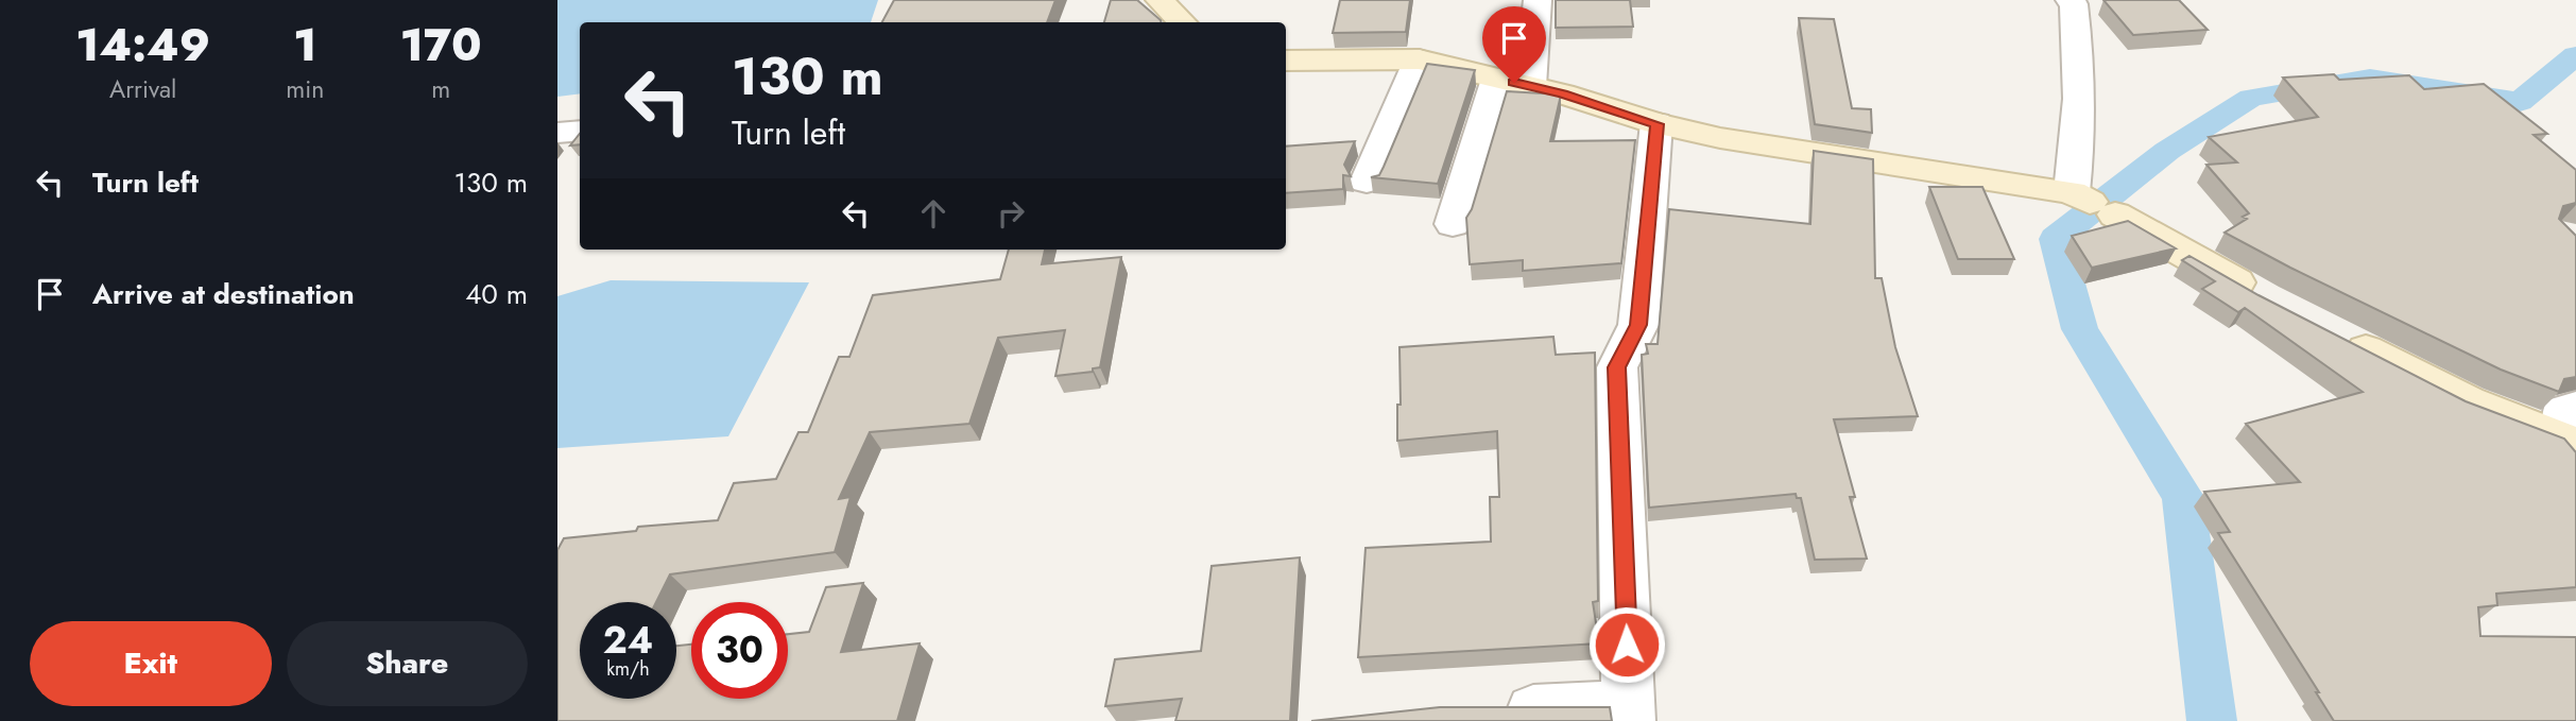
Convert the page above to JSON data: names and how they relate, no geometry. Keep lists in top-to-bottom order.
{
  "page": {
    "eta": [
      "14:49",
      "Arrival",
      "1",
      "min",
      "170",
      "m"
    ],
    "turn": ["130 m", "Turn left"],
    "list": [
      {
        "name": "Turn left",
        "value": "130 m"
      },
      {
        "name": "Arrive at destination",
        "value": "40 m"
      }
    ],
    "speed": "24 km/h",
    "limit": "30",
    "buttons": ["Exit", "Share"]
  }
}
